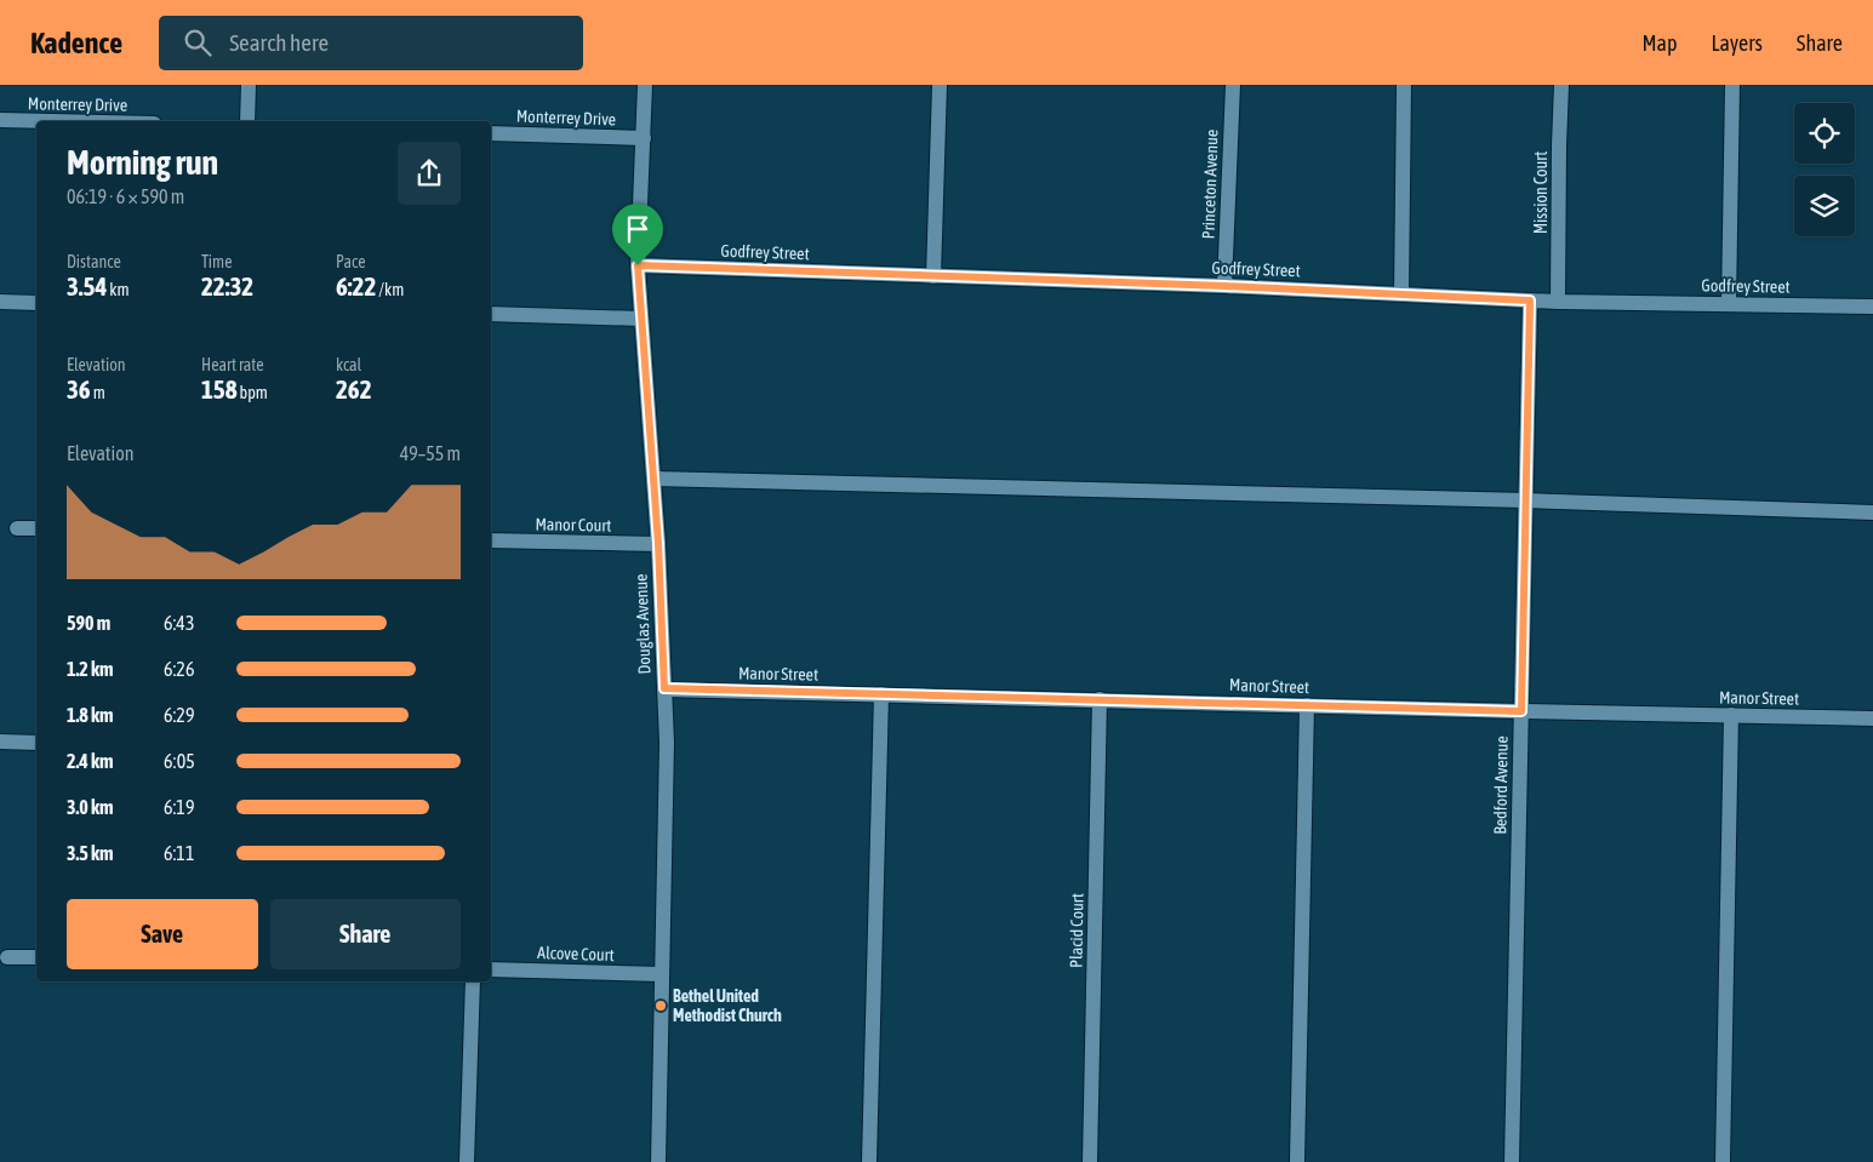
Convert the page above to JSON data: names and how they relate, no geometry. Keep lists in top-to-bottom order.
{
  "streets": {
    "street": [
      "Monterrey Drive",
      "Princeton Avenue",
      "Mission Court",
      "Godfrey Street",
      "Manor Court",
      "Douglas Avenue",
      "Manor Street",
      "Bedford Avenue",
      "Placid Court",
      "Alcove Court"
    ]
  },
  "crossings": [
    ["Monterrey Drive", "Douglas Avenue"],
    ["Princeton Avenue", "Godfrey Street"],
    ["Mission Court", "Godfrey Street"],
    ["Godfrey Street", "Douglas Avenue"],
    ["Godfrey Street", "Bedford Avenue"],
    ["Manor Court", "Douglas Avenue"],
    ["Douglas Avenue", "Manor Street"],
    ["Douglas Avenue", "Alcove Court"],
    ["Manor Street", "Bedford Avenue"],
    ["Manor Street", "Placid Court"]
  ],
  "places": ["Bethel United Methodist Church"],
  "page": {
    "header": "Kadence",
    "search": "Search here",
    "nav": ["Map", "Layers", "Share"],
    "heading": ["Morning run", "06:19 · 6 × 590 m"],
    "stats": [
      ["Distance", "3.54 km"],
      ["Time", "22:32"],
      ["Pace", "6:22 /km"],
      ["Elevation", "36 m"],
      ["Heart rate", "158 bpm"],
      ["kcal", "262"]
    ],
    "chart": ["Elevation", "49–55 m"],
    "list": [
      {
        "name": "590 m",
        "note": "6:43"
      },
      {
        "name": "1.2 km",
        "note": "6:26"
      },
      {
        "name": "1.8 km",
        "note": "6:29"
      },
      {
        "name": "2.4 km",
        "note": "6:05"
      },
      {
        "name": "3.0 km",
        "note": "6:19"
      },
      {
        "name": "3.5 km",
        "note": "6:11"
      }
    ],
    "buttons": ["Save", "Share"]
  }
}
